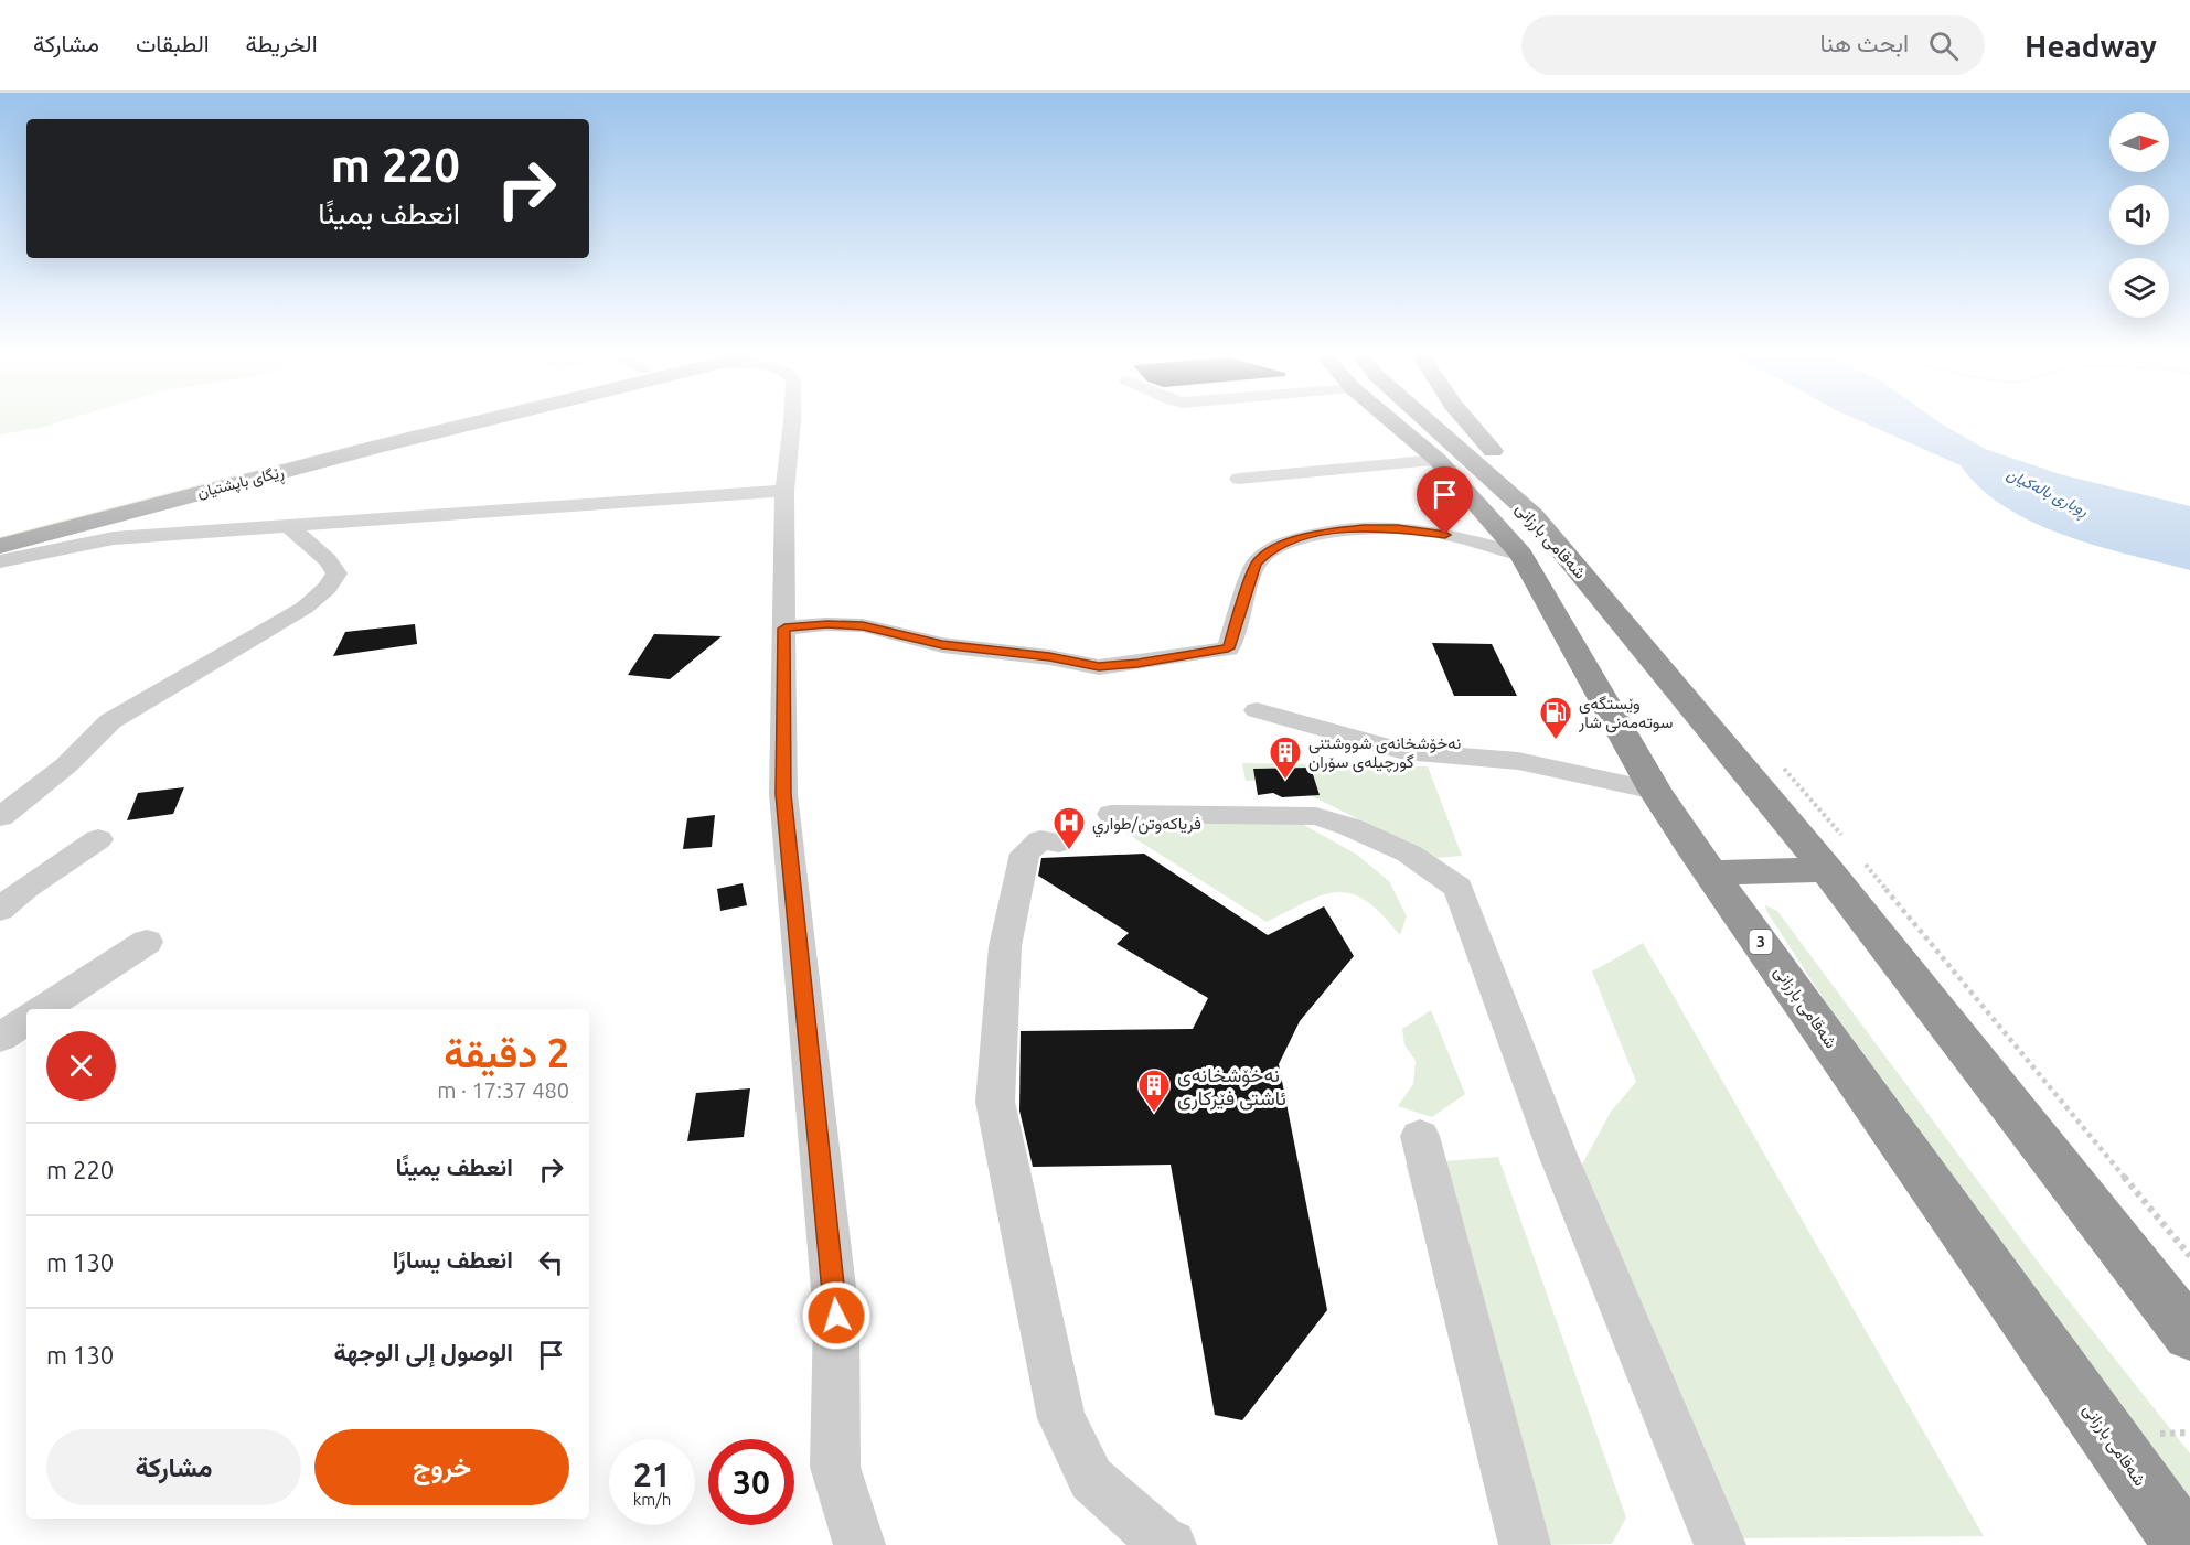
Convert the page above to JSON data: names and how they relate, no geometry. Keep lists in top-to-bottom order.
{
  "streets": {
    "highway": ["شەقامی بارزانی", "3"],
    "main road": ["ڕێگای باپشتیان"]
  },
  "water": ["ڕوباری بالەکیان"],
  "places": {
    "fuel station": ["وێستگەی سوتەمەنی شار"],
    "building": ["نەخۆشخانەی شووشتنی گورچیلەی سۆران", "نەخۆشخانەی ئاشتی فێرکاری"],
    "hospital": ["فریاکەوتن/طواري"]
  },
  "north": "right",
  "page": {
    "header": "Headway",
    "search": "ابحث هنا",
    "nav": ["الخريطة", "الطبقات", "مشاركة"],
    "turn": ["220 m", "انعطف يمينًا"],
    "heading": ["2 دقيقة", "480 m · 17:37"],
    "list": [
      {
        "name": "انعطف يمينًا",
        "value": "220 m"
      },
      {
        "name": "انعطف يسارًا",
        "value": "130 m"
      },
      {
        "name": "الوصول إلى الوجهة",
        "value": "130 m"
      }
    ],
    "buttons": ["خروج", "مشاركة"],
    "speed": "21 km/h",
    "limit": "30"
  }
}
